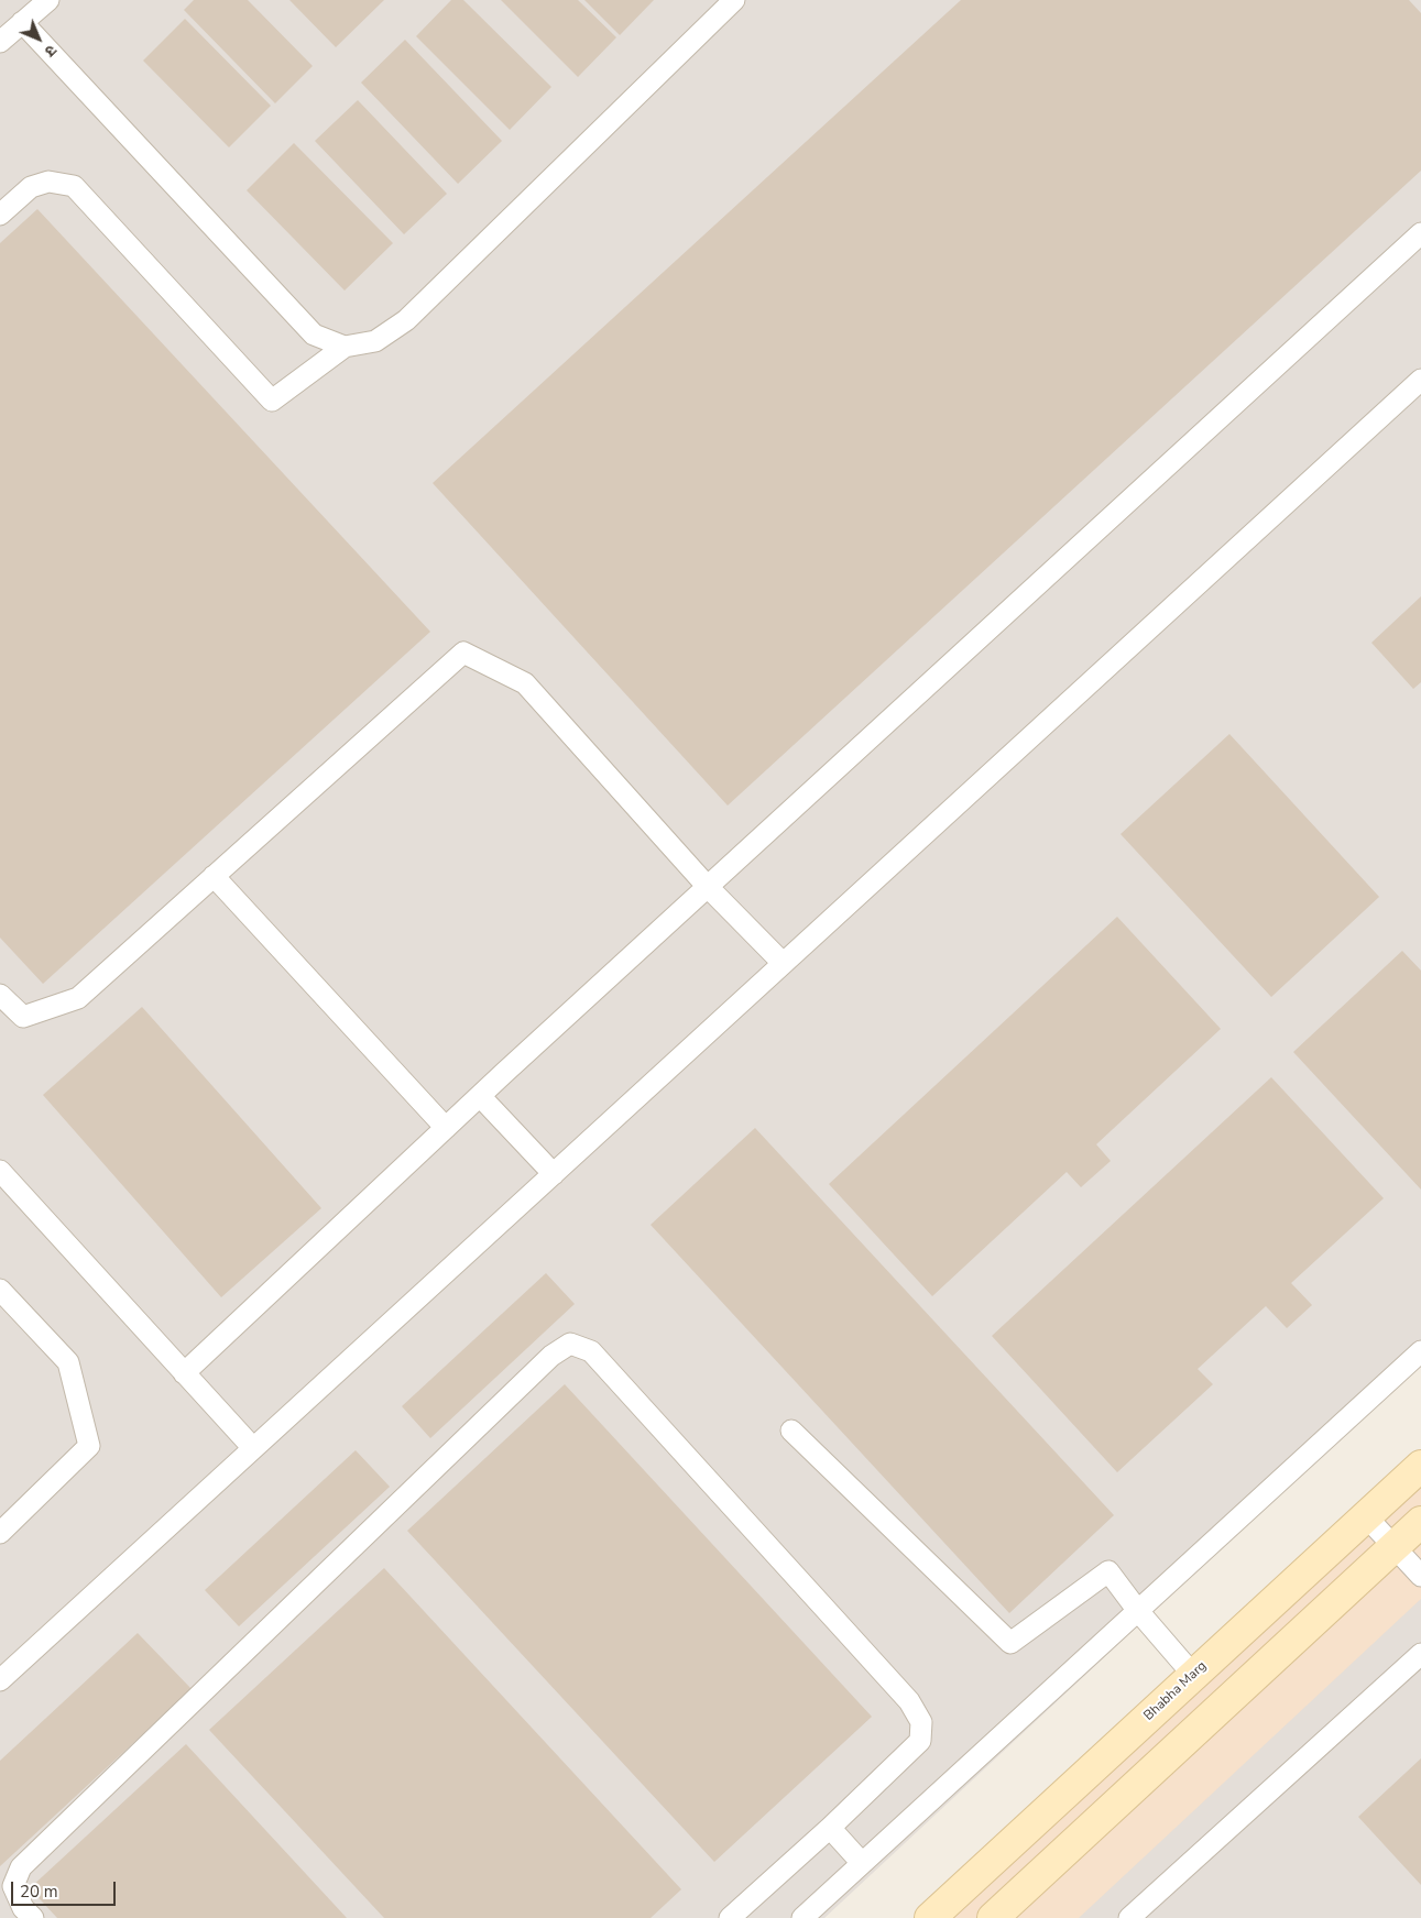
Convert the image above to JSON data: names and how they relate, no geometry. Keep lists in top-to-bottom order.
{
  "streets": {
    "street": ["Bhabha Marg"]
  },
  "scale_bar": "20 m",
  "north": "bottom right"
}
